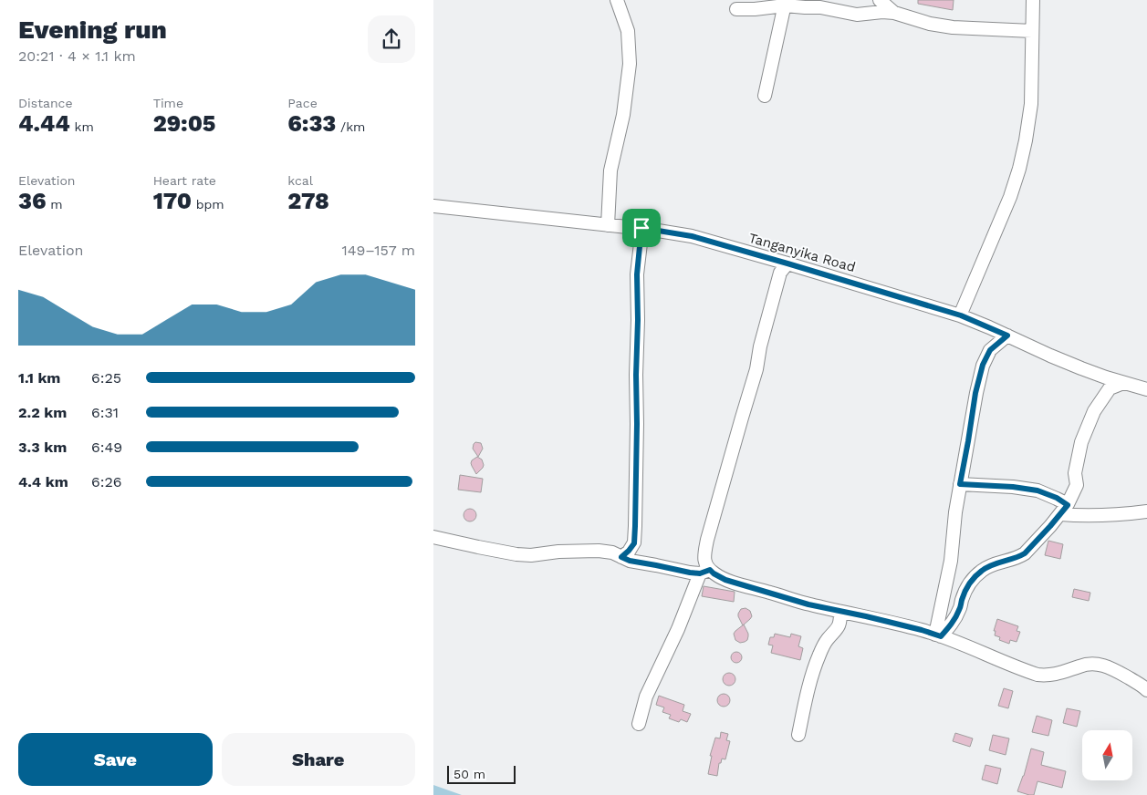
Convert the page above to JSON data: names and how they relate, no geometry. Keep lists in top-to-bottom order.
{
  "streets": {
    "street": ["Tanganyika Road"]
  },
  "scale_bar": "50 m",
  "north": "top",
  "page": {
    "heading": ["Evening run", "20:21 · 4 × 1.1 km"],
    "stats": [
      ["Distance", "4.44 km"],
      ["Time", "29:05"],
      ["Pace", "6:33 /km"],
      ["Elevation", "36 m"],
      ["Heart rate", "170 bpm"],
      ["kcal", "278"]
    ],
    "chart": ["Elevation", "149–157 m"],
    "list": [
      {
        "name": "1.1 km",
        "note": "6:25"
      },
      {
        "name": "2.2 km",
        "note": "6:31"
      },
      {
        "name": "3.3 km",
        "note": "6:49"
      },
      {
        "name": "4.4 km",
        "note": "6:26"
      }
    ],
    "buttons": ["Save", "Share"],
    "scale": "50 m"
  }
}
